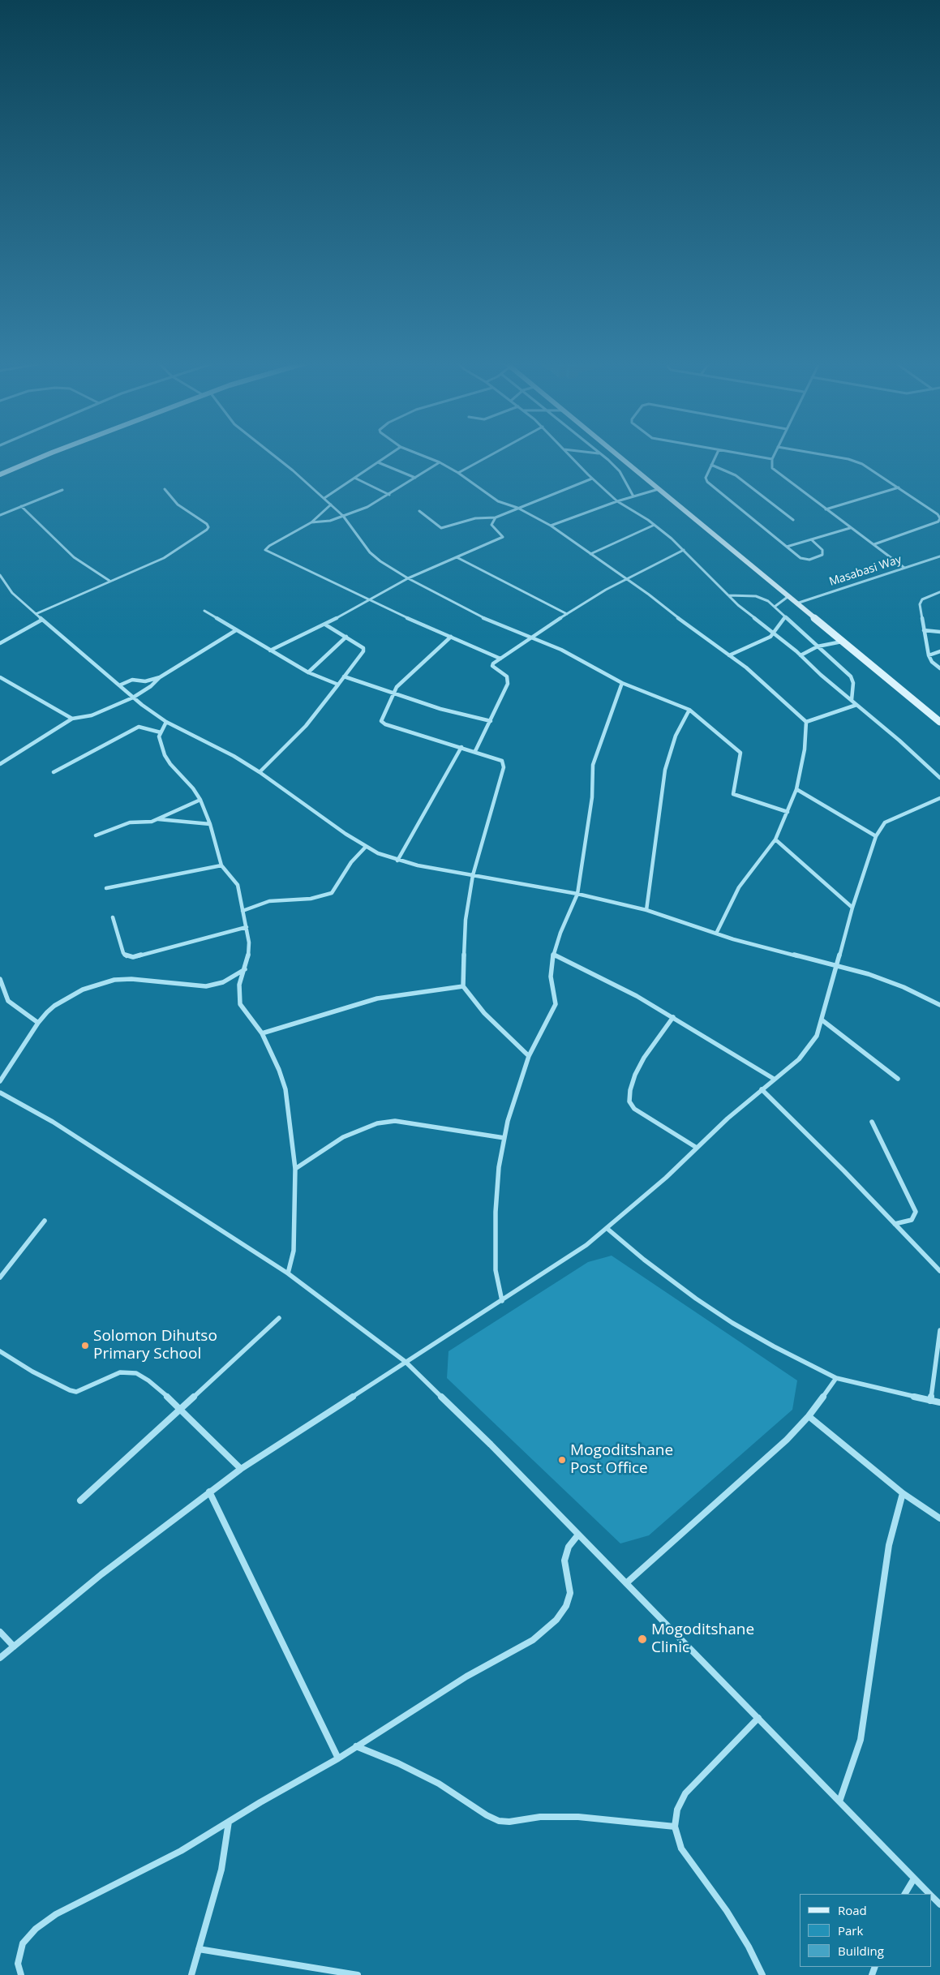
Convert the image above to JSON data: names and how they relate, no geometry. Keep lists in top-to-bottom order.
{
  "streets": {
    "street": ["Masabasi Way"]
  },
  "places": ["Solomon Dihutso Primary School", "Mogoditshane Post Office", "Mogoditshane Clinic"],
  "legend": ["Road", "Park", "Building"]
}
